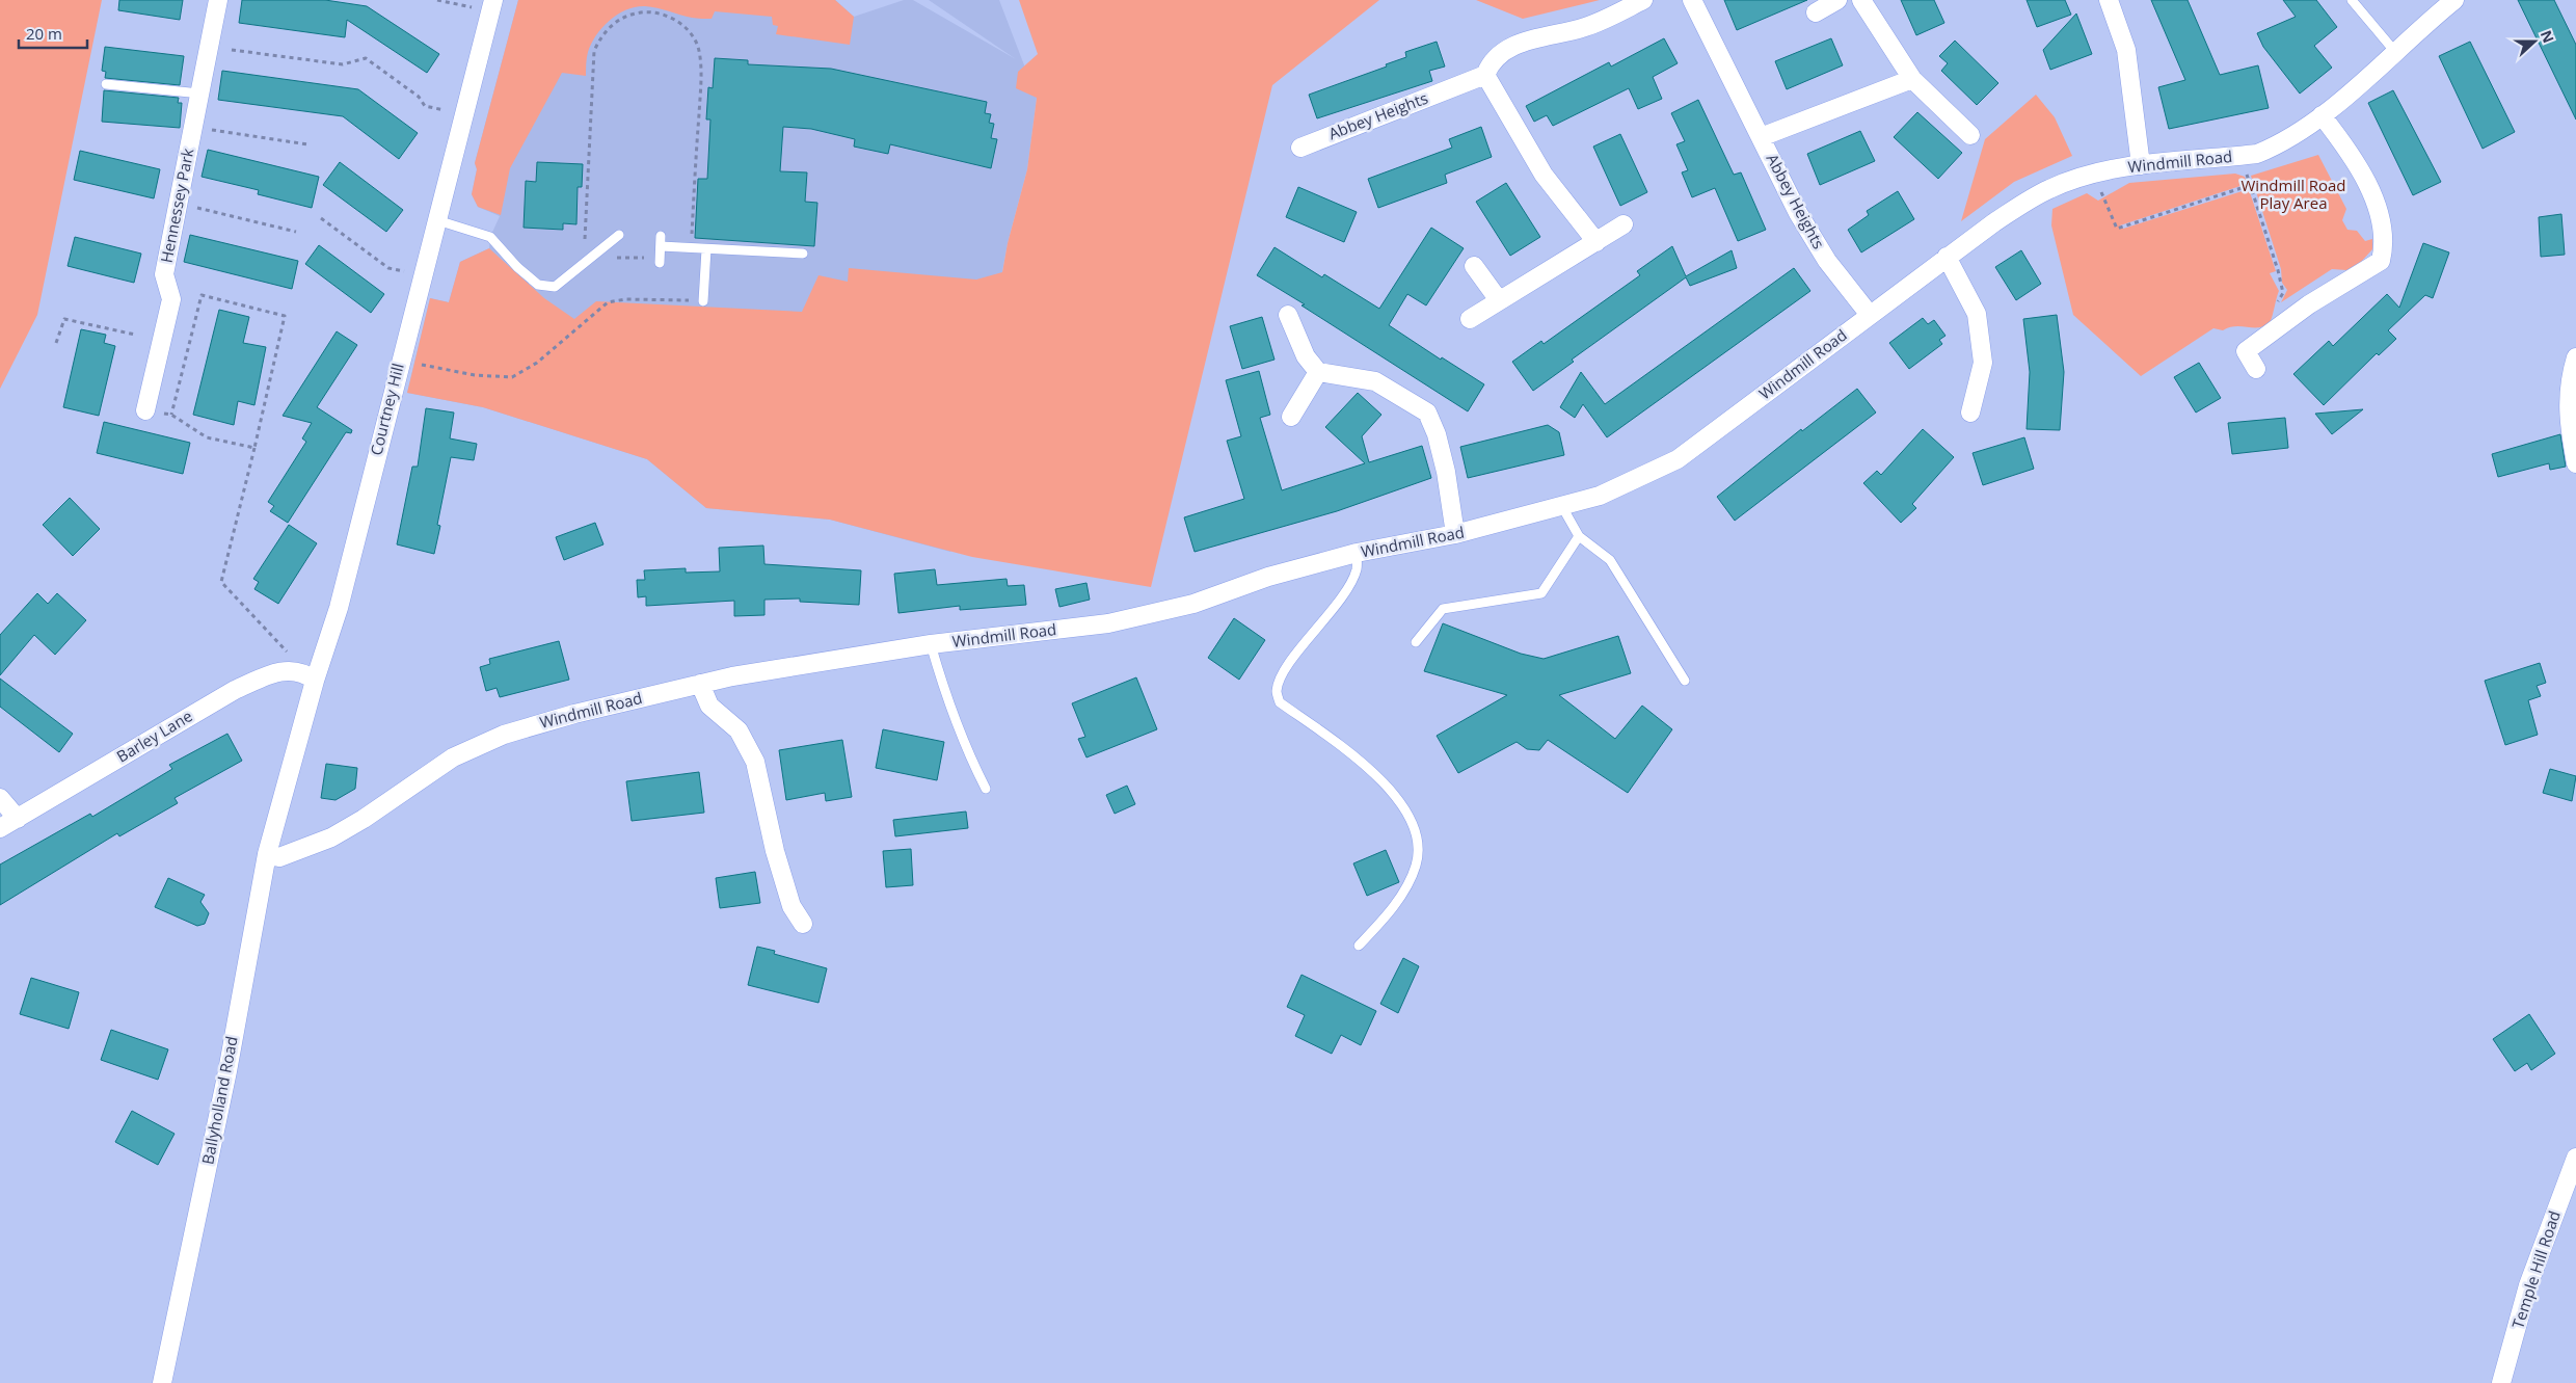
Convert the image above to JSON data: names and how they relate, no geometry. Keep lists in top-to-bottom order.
{
  "streets": {
    "street": [
      "Abbey Heights",
      "Windmill Road",
      "Hennessey Park",
      "Courtney Hill",
      "Barley Lane",
      "Ballyholland Road",
      "Temple Hill Road"
    ]
  },
  "crossings": [
    ["Abbey Heights", "Windmill Road"],
    ["Windmill Road", "Ballyholland Road"],
    ["Courtney Hill", "Barley Lane"],
    ["Courtney Hill", "Ballyholland Road"]
  ],
  "parks": ["Windmill Road Play Area"],
  "scale_bar": "20 m",
  "north": "right"
}
